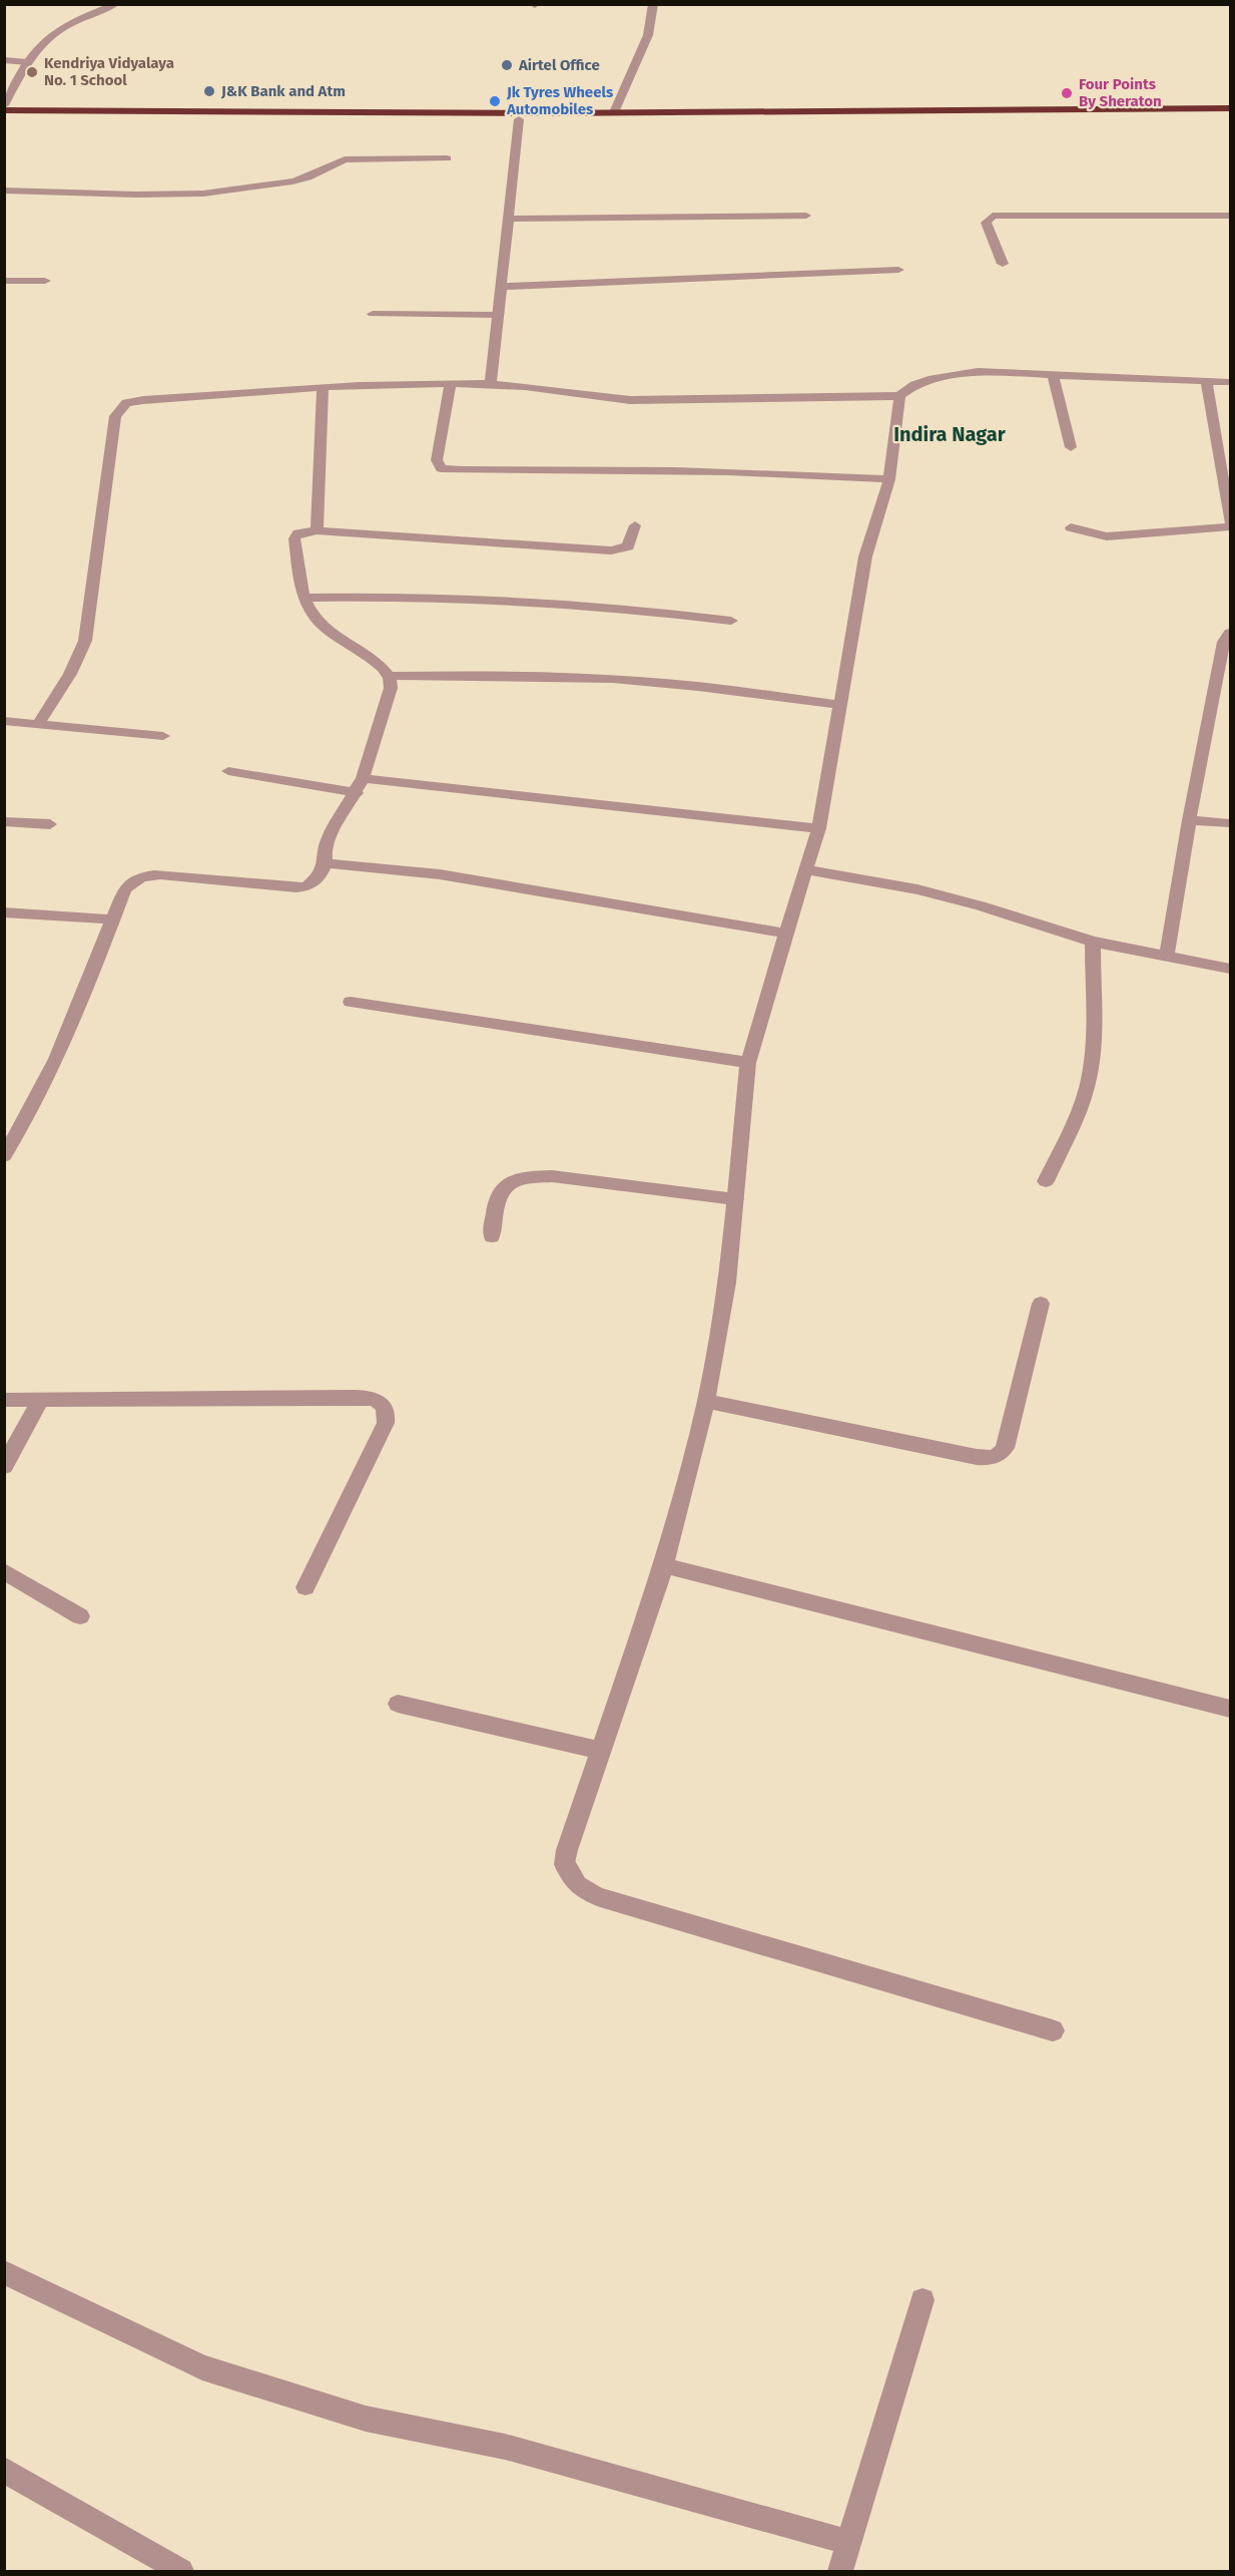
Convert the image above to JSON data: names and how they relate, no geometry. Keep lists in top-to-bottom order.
{
  "districts": ["Indira Nagar"],
  "places": [
    "Airtel Office",
    "Kendriya Vidyalaya No. 1 School",
    "J&K Bank and Atm",
    "Four Points By Sheraton",
    "Jk Tyres Wheels Automobiles"
  ]
}
